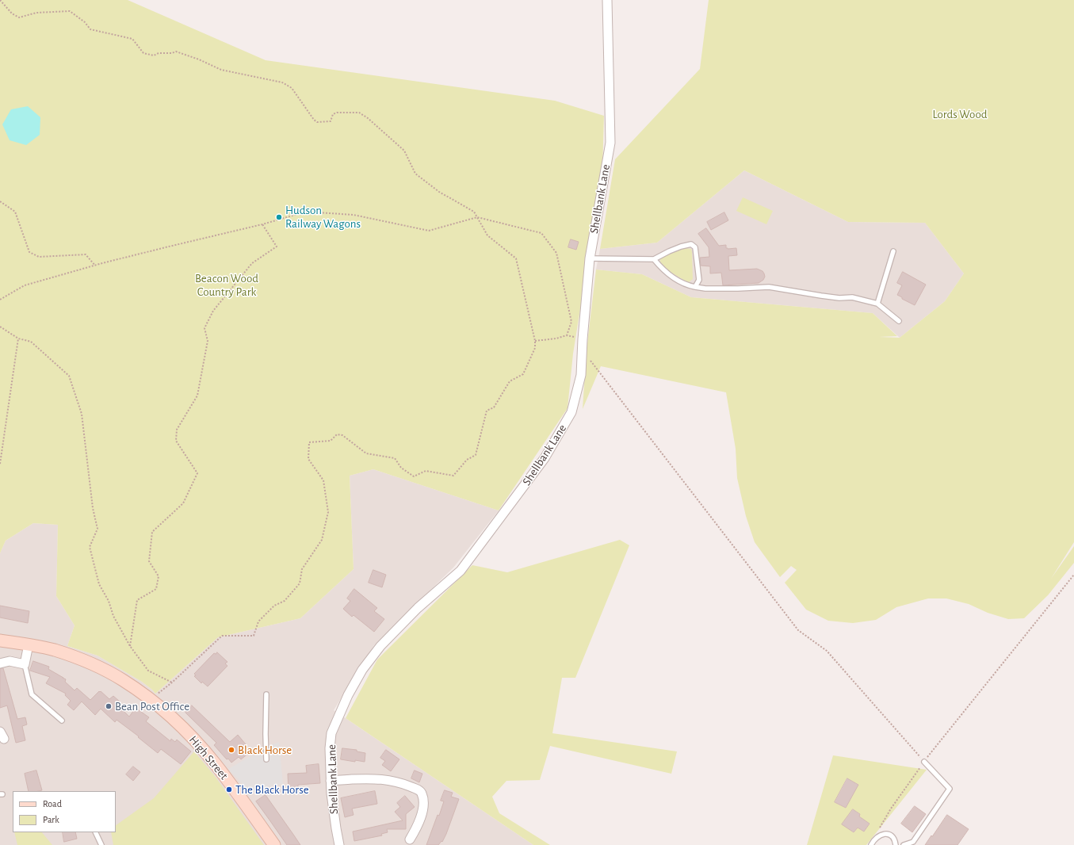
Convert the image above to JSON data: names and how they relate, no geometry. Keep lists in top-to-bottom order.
{
  "streets": {
    "main road": ["High Street"],
    "street": ["Shellbank Lane"]
  },
  "parks": ["Lords Wood", "Beacon Wood Country Park"],
  "places": [
    "Hudson Railway Wagons",
    "Bean Post Office",
    "Black Horse",
    "The Black Horse"
  ],
  "legend": ["Road", "Park"]
}
